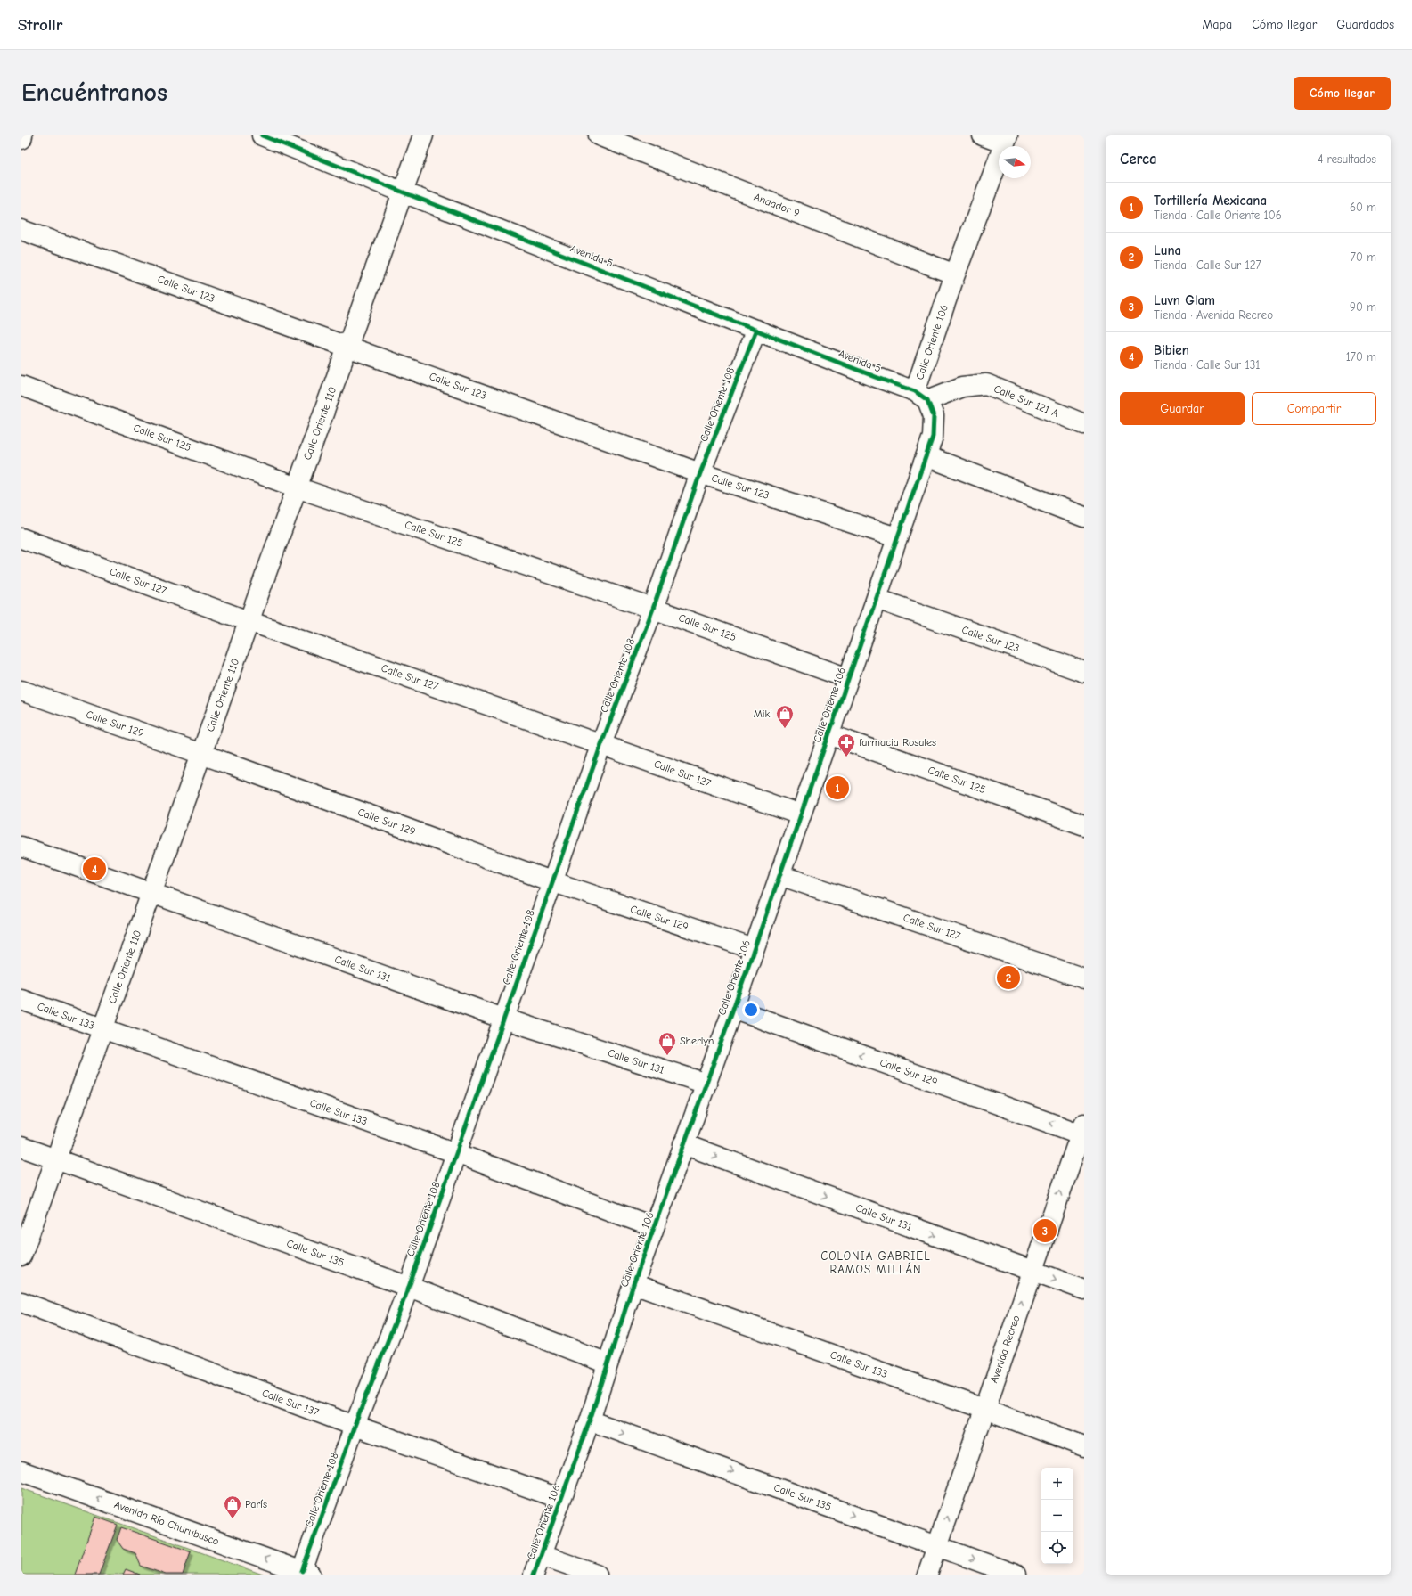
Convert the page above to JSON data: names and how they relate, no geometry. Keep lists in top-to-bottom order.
{
  "streets": {
    "street": [
      "Andador 9",
      "Avenida 5",
      "Calle Sur 123",
      "Calle Oriente 106",
      "Calle Sur 121 A",
      "Calle Oriente 108",
      "Calle Oriente 110",
      "Calle Sur 125",
      "Calle Sur 127",
      "Calle Sur 129",
      "Calle Sur 131",
      "Calle Sur 133",
      "Calle Sur 135",
      "Avenida Recreo",
      "Calle Sur 137",
      "Avenida Río Churubusco"
    ]
  },
  "crossings": [
    ["Andador 9", "Calle Oriente 106"],
    ["Avenida 5", "Calle Oriente 106"],
    ["Avenida 5", "Calle Sur 121 A"],
    ["Avenida 5", "Calle Oriente 108"],
    ["Avenida 5", "Calle Oriente 110"],
    ["Calle Sur 123", "Calle Oriente 106"],
    ["Calle Sur 123", "Calle Oriente 108"],
    ["Calle Sur 123", "Calle Oriente 110"],
    ["Calle Oriente 106", "Calle Sur 121 A"],
    ["Calle Oriente 106", "Calle Sur 125"],
    ["Calle Oriente 106", "Calle Sur 127"],
    ["Calle Oriente 106", "Calle Sur 129"],
    ["Calle Oriente 106", "Calle Sur 131"],
    ["Calle Oriente 106", "Calle Sur 133"],
    ["Calle Oriente 106", "Calle Sur 135"],
    ["Calle Oriente 106", "Calle Sur 137"],
    ["Calle Oriente 108", "Calle Sur 125"],
    ["Calle Oriente 108", "Calle Sur 127"],
    ["Calle Oriente 108", "Calle Sur 129"],
    ["Calle Oriente 108", "Calle Sur 131"],
    ["Calle Oriente 108", "Calle Sur 133"],
    ["Calle Oriente 108", "Calle Sur 135"],
    ["Calle Oriente 108", "Calle Sur 137"],
    ["Calle Oriente 108", "Avenida Río Churubusco"],
    ["Calle Oriente 110", "Calle Sur 125"],
    ["Calle Oriente 110", "Calle Sur 127"],
    ["Calle Oriente 110", "Calle Sur 129"],
    ["Calle Oriente 110", "Calle Sur 131"],
    ["Calle Oriente 110", "Calle Sur 133"],
    ["Calle Oriente 110", "Calle Sur 135"],
    ["Calle Sur 129", "Avenida Recreo"],
    ["Calle Sur 131", "Avenida Recreo"],
    ["Calle Sur 133", "Avenida Recreo"],
    ["Calle Sur 135", "Avenida Recreo"]
  ],
  "one_way": [
    "Calle Sur 131",
    "Calle Sur 135",
    "Avenida Recreo",
    "Avenida Río Churubusco"
  ],
  "districts": ["COLONIA GABRIEL RAMOS MILLÁN"],
  "places": {
    "shop": ["Miki", "Sherlyn", "París"],
    "pharmacy": ["farmacia Rosales"]
  },
  "north": "right",
  "page": {
    "header": "Strollr",
    "nav": ["Mapa", "Cómo llegar", "Guardados"],
    "buttons": [
      "Cómo llegar",
      ["Guardar", "Compartir"]
    ],
    "title": "Encuéntranos",
    "heading": ["Cerca", "4 resultados"],
    "list": [
      {
        "mark": "1",
        "name": "Tortillería Mexicana",
        "note": "Tienda · Calle Oriente 106",
        "value": "60 m"
      },
      {
        "mark": "2",
        "name": "Luna",
        "note": "Tienda · Calle Sur 127",
        "value": "70 m"
      },
      {
        "mark": "3",
        "name": "Luvn Glam",
        "note": "Tienda · Avenida Recreo",
        "value": "90 m"
      },
      {
        "mark": "4",
        "name": "Bibien",
        "note": "Tienda · Calle Sur 131",
        "value": "170 m"
      }
    ],
    "pins": [
      "1",
      "4",
      "2",
      "3"
    ],
    "map_buttons": ["+", "−"]
  }
}
